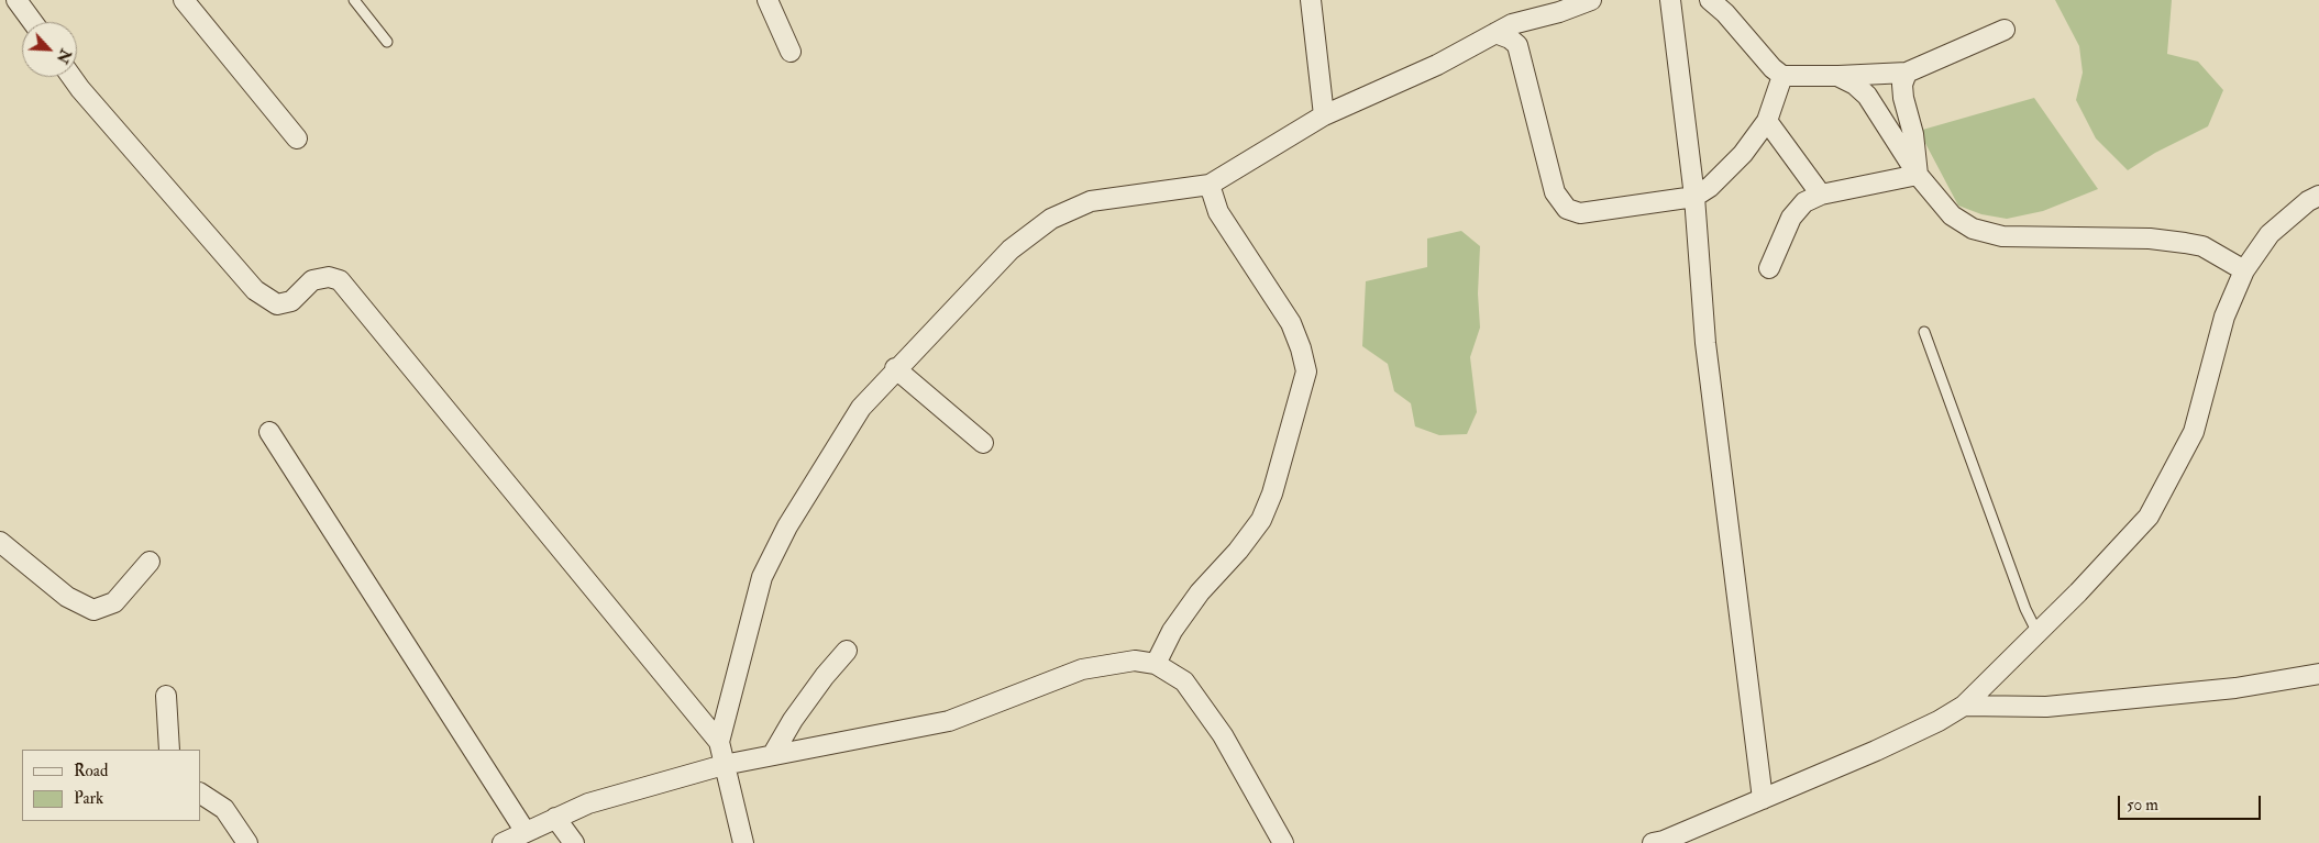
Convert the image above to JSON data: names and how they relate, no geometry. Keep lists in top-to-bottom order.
{
  "legend": ["Road", "Park"],
  "scale_bar": "50 m",
  "north": "bottom right"
}
